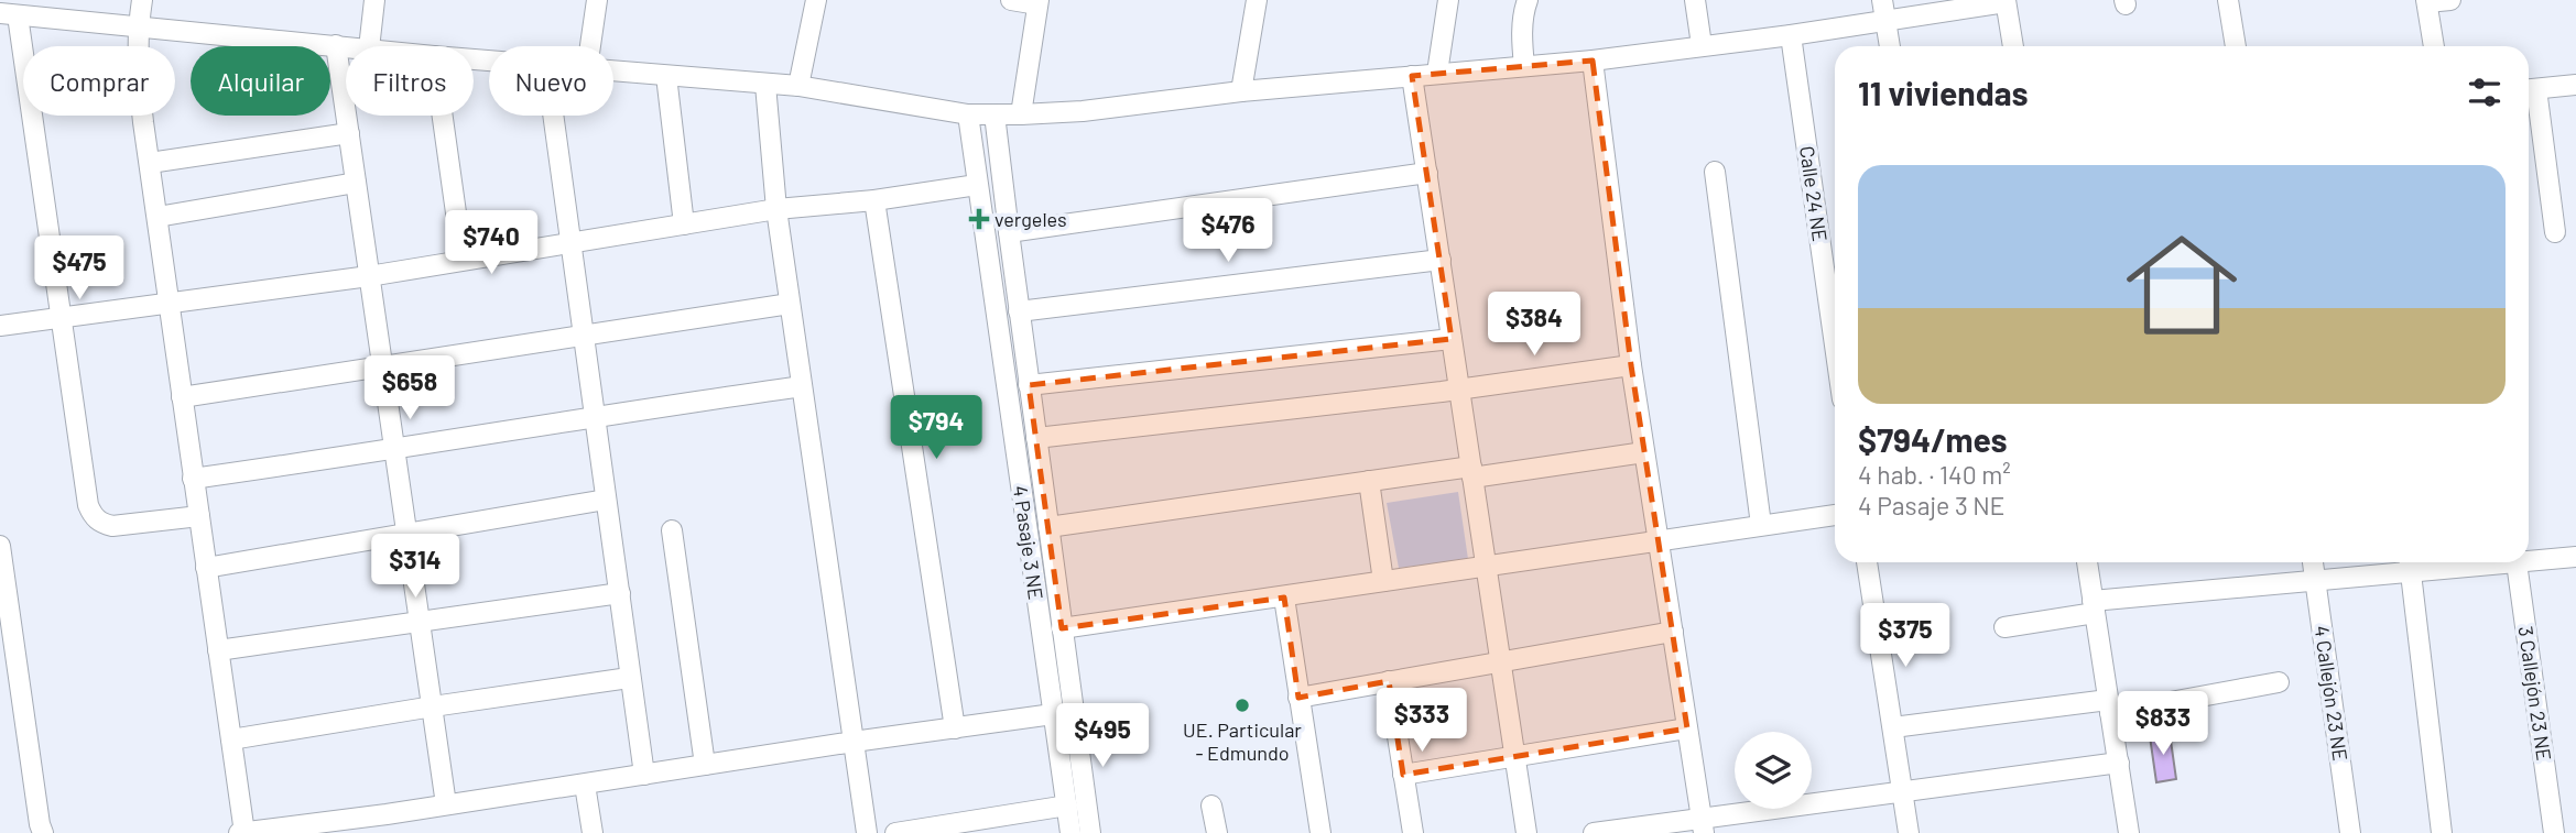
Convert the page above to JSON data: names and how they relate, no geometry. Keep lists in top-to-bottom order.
{
  "streets": {
    "street": [
      "Calle 24 NE",
      "4 Pasaje 3 NE",
      "4 Callejón 23 NE",
      "3 Callejón 23 NE"
    ]
  },
  "places": {
    "health": ["vergeles"],
    "other": ["UE. Particular - Edmundo"]
  },
  "page": {
    "chip": [
      "Comprar",
      "Alquilar",
      "Filtros",
      "Nuevo"
    ],
    "heading": "11 viviendas",
    "list": [
      {
        "name": "$794/mes",
        "note": "4 hab. · 140 m² · 4 Pasaje 3 NE"
      }
    ],
    "price": [
      "$476",
      "$740",
      "$475",
      "$384",
      "$658",
      "$794",
      "$314",
      "$375",
      "$333",
      "$833",
      "$495"
    ]
  }
}
